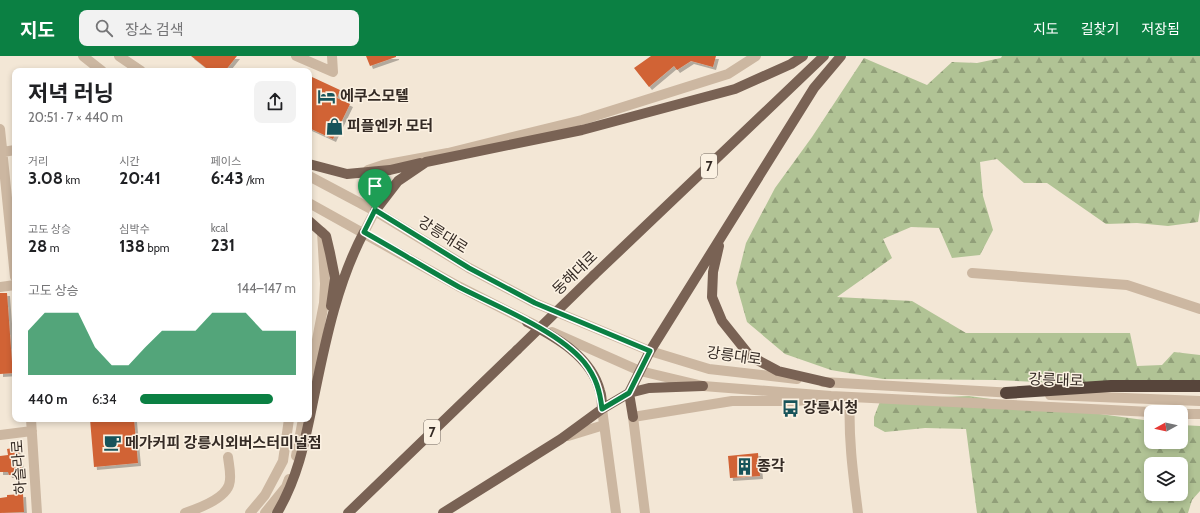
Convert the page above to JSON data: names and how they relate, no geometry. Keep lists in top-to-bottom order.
{
  "streets": {
    "main road": ["7", "동해대로"],
    "street": ["강릉대로", "하슬라로"]
  },
  "places": {
    "hotel": ["에쿠스모텔"],
    "shop": ["피플엔카 모터"],
    "bus stop": ["강릉시청"],
    "cafe": ["메가커피 강릉시외버스터미널점"],
    "building": ["종각"]
  },
  "north": "left",
  "page": {
    "header": "지도",
    "search": "장소 검색",
    "nav": ["지도", "길찾기", "저장됨"],
    "heading": ["저녁 러닝", "20:51 · 7 × 440 m"],
    "stats": [
      ["거리", "3.08 km"],
      ["시간", "20:41"],
      ["페이스", "6:43 /km"],
      ["고도 상승", "28 m"],
      ["심박수", "138 bpm"],
      ["kcal", "231"]
    ],
    "chart": ["고도 상승", "144–147 m"],
    "list": [
      {
        "name": "440 m",
        "note": "6:34"
      }
    ]
  }
}
